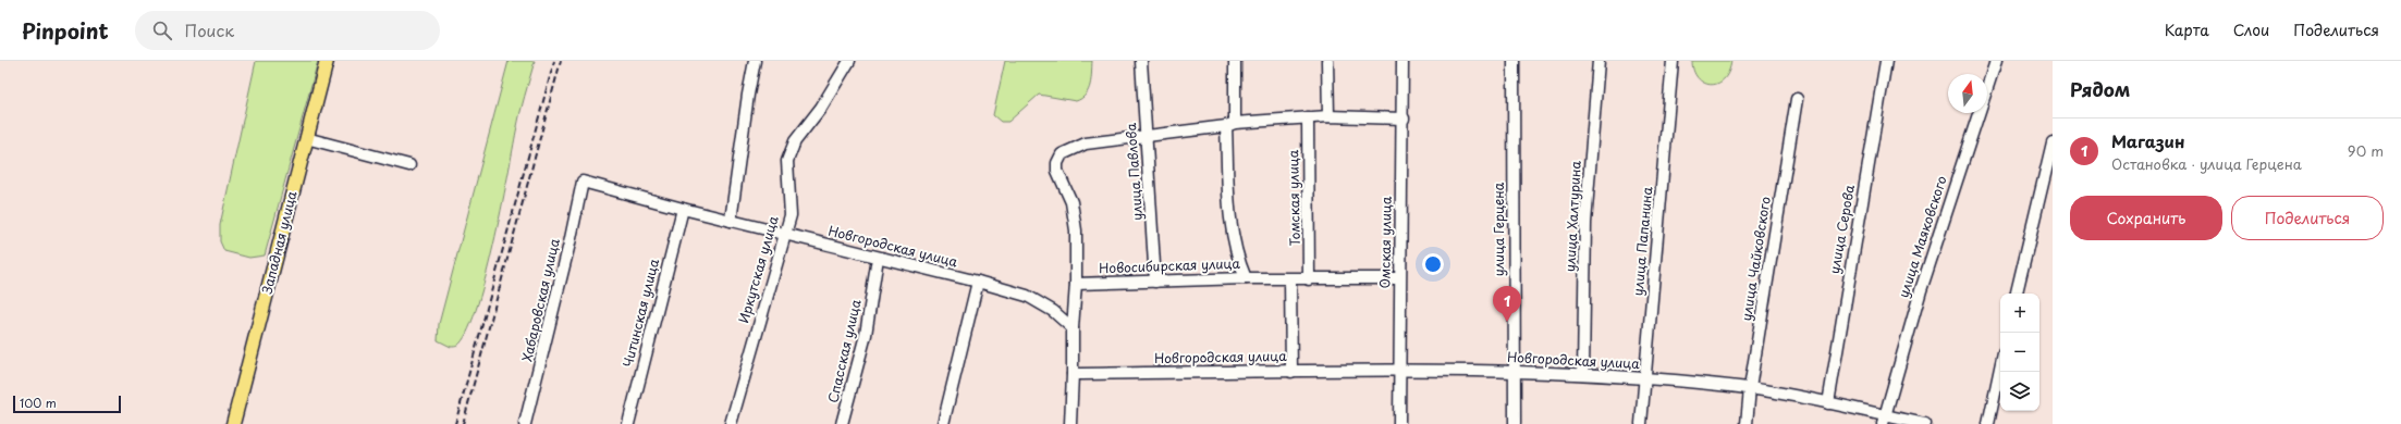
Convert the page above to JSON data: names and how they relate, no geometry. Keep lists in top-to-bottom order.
{
  "streets": {
    "main road": ["Западная улица"],
    "street": [
      "улица Павлова",
      "Томская улица",
      "улица Халтурина",
      "улица Герцена",
      "улица Серова",
      "улица Маяковского",
      "улица Папанина",
      "Омская улица",
      "Новгородская улица",
      "улица Чайковского",
      "Новосибирская улица",
      "Иркутская улица",
      "Хабаровская улица",
      "Читинская улица",
      "Спасская улица"
    ]
  },
  "crossings": [
    ["улица Павлова", "Новосибирская улица"],
    ["Томская улица", "Новосибирская улица"],
    ["улица Халтурина", "Новгородская улица"],
    ["улица Герцена", "Новгородская улица"],
    ["улица Серова", "Новгородская улица"],
    ["улица Маяковского", "Новгородская улица"],
    ["улица Папанина", "Новгородская улица"],
    ["Омская улица", "Новгородская улица"],
    ["Омская улица", "Новосибирская улица"],
    ["Новгородская улица", "улица Чайковского"],
    ["Новгородская улица", "Иркутская улица"],
    ["Новгородская улица", "Хабаровская улица"],
    ["Новгородская улица", "Читинская улица"],
    ["Новгородская улица", "Спасская улица"]
  ],
  "scale_bar": "100 m",
  "north": "top",
  "page": {
    "header": "Pinpoint",
    "search": "Поиск",
    "nav": ["Карта", "Слои", "Поделиться"],
    "heading": "Рядом",
    "list": [
      {
        "mark": "1",
        "name": "Магазин",
        "note": "Остановка · улица Герцена",
        "value": "90 m"
      }
    ],
    "buttons": ["Сохранить", "Поделиться"],
    "pins": "1",
    "map_buttons": ["+", "−"],
    "scale": "100 m"
  }
}
